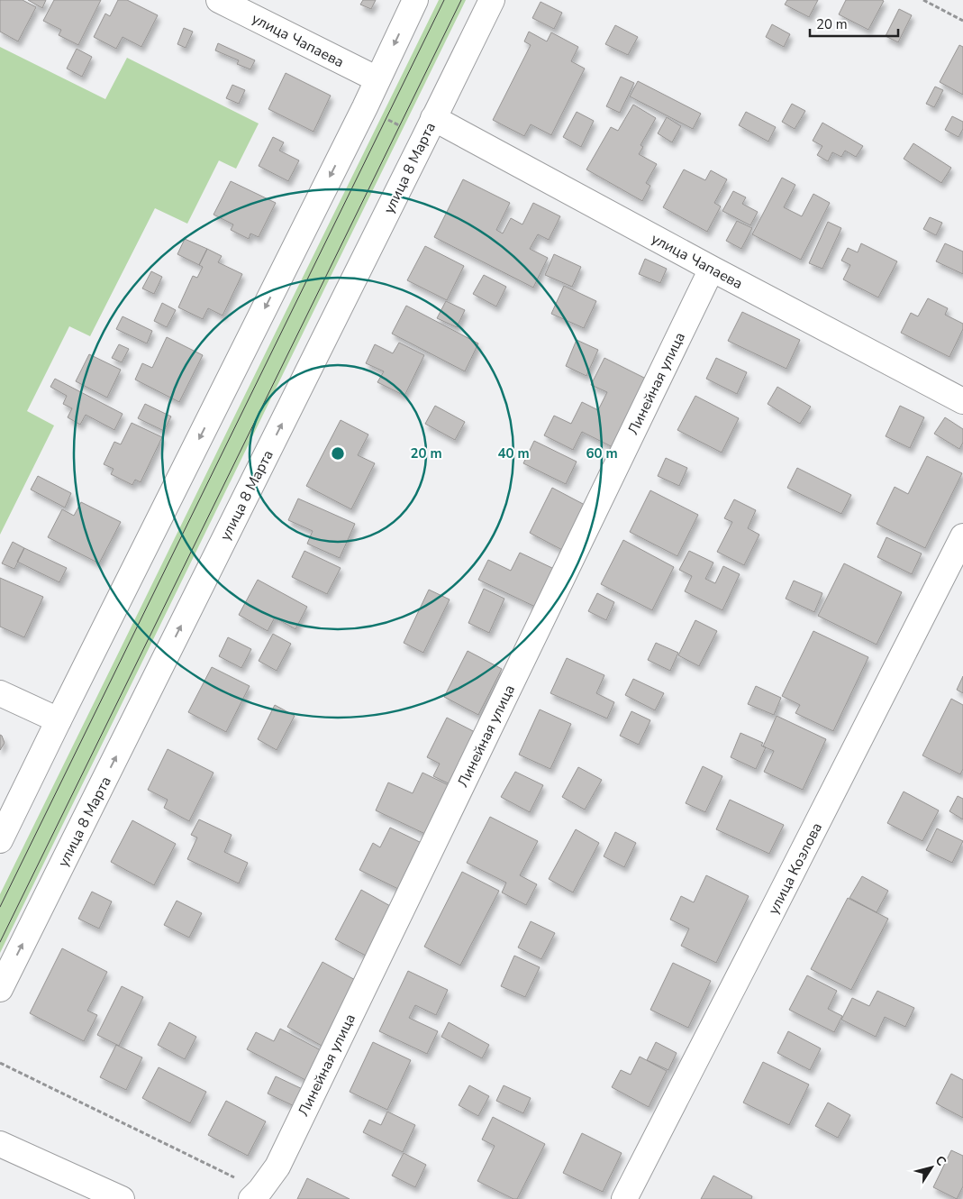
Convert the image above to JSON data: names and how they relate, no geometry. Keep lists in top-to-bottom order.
{
  "streets": {
    "street": [
      "улица Чапаева",
      "улица 8 Марта",
      "Линейная улица",
      "улица Козлова"
    ]
  },
  "crossings": [
    ["улица Чапаева", "улица 8 Марта"],
    ["улица Чапаева", "Линейная улица"]
  ],
  "scale_bar": "20 m",
  "north": "top right",
  "rings": ["20 m", "40 m", "60 m"]
}
